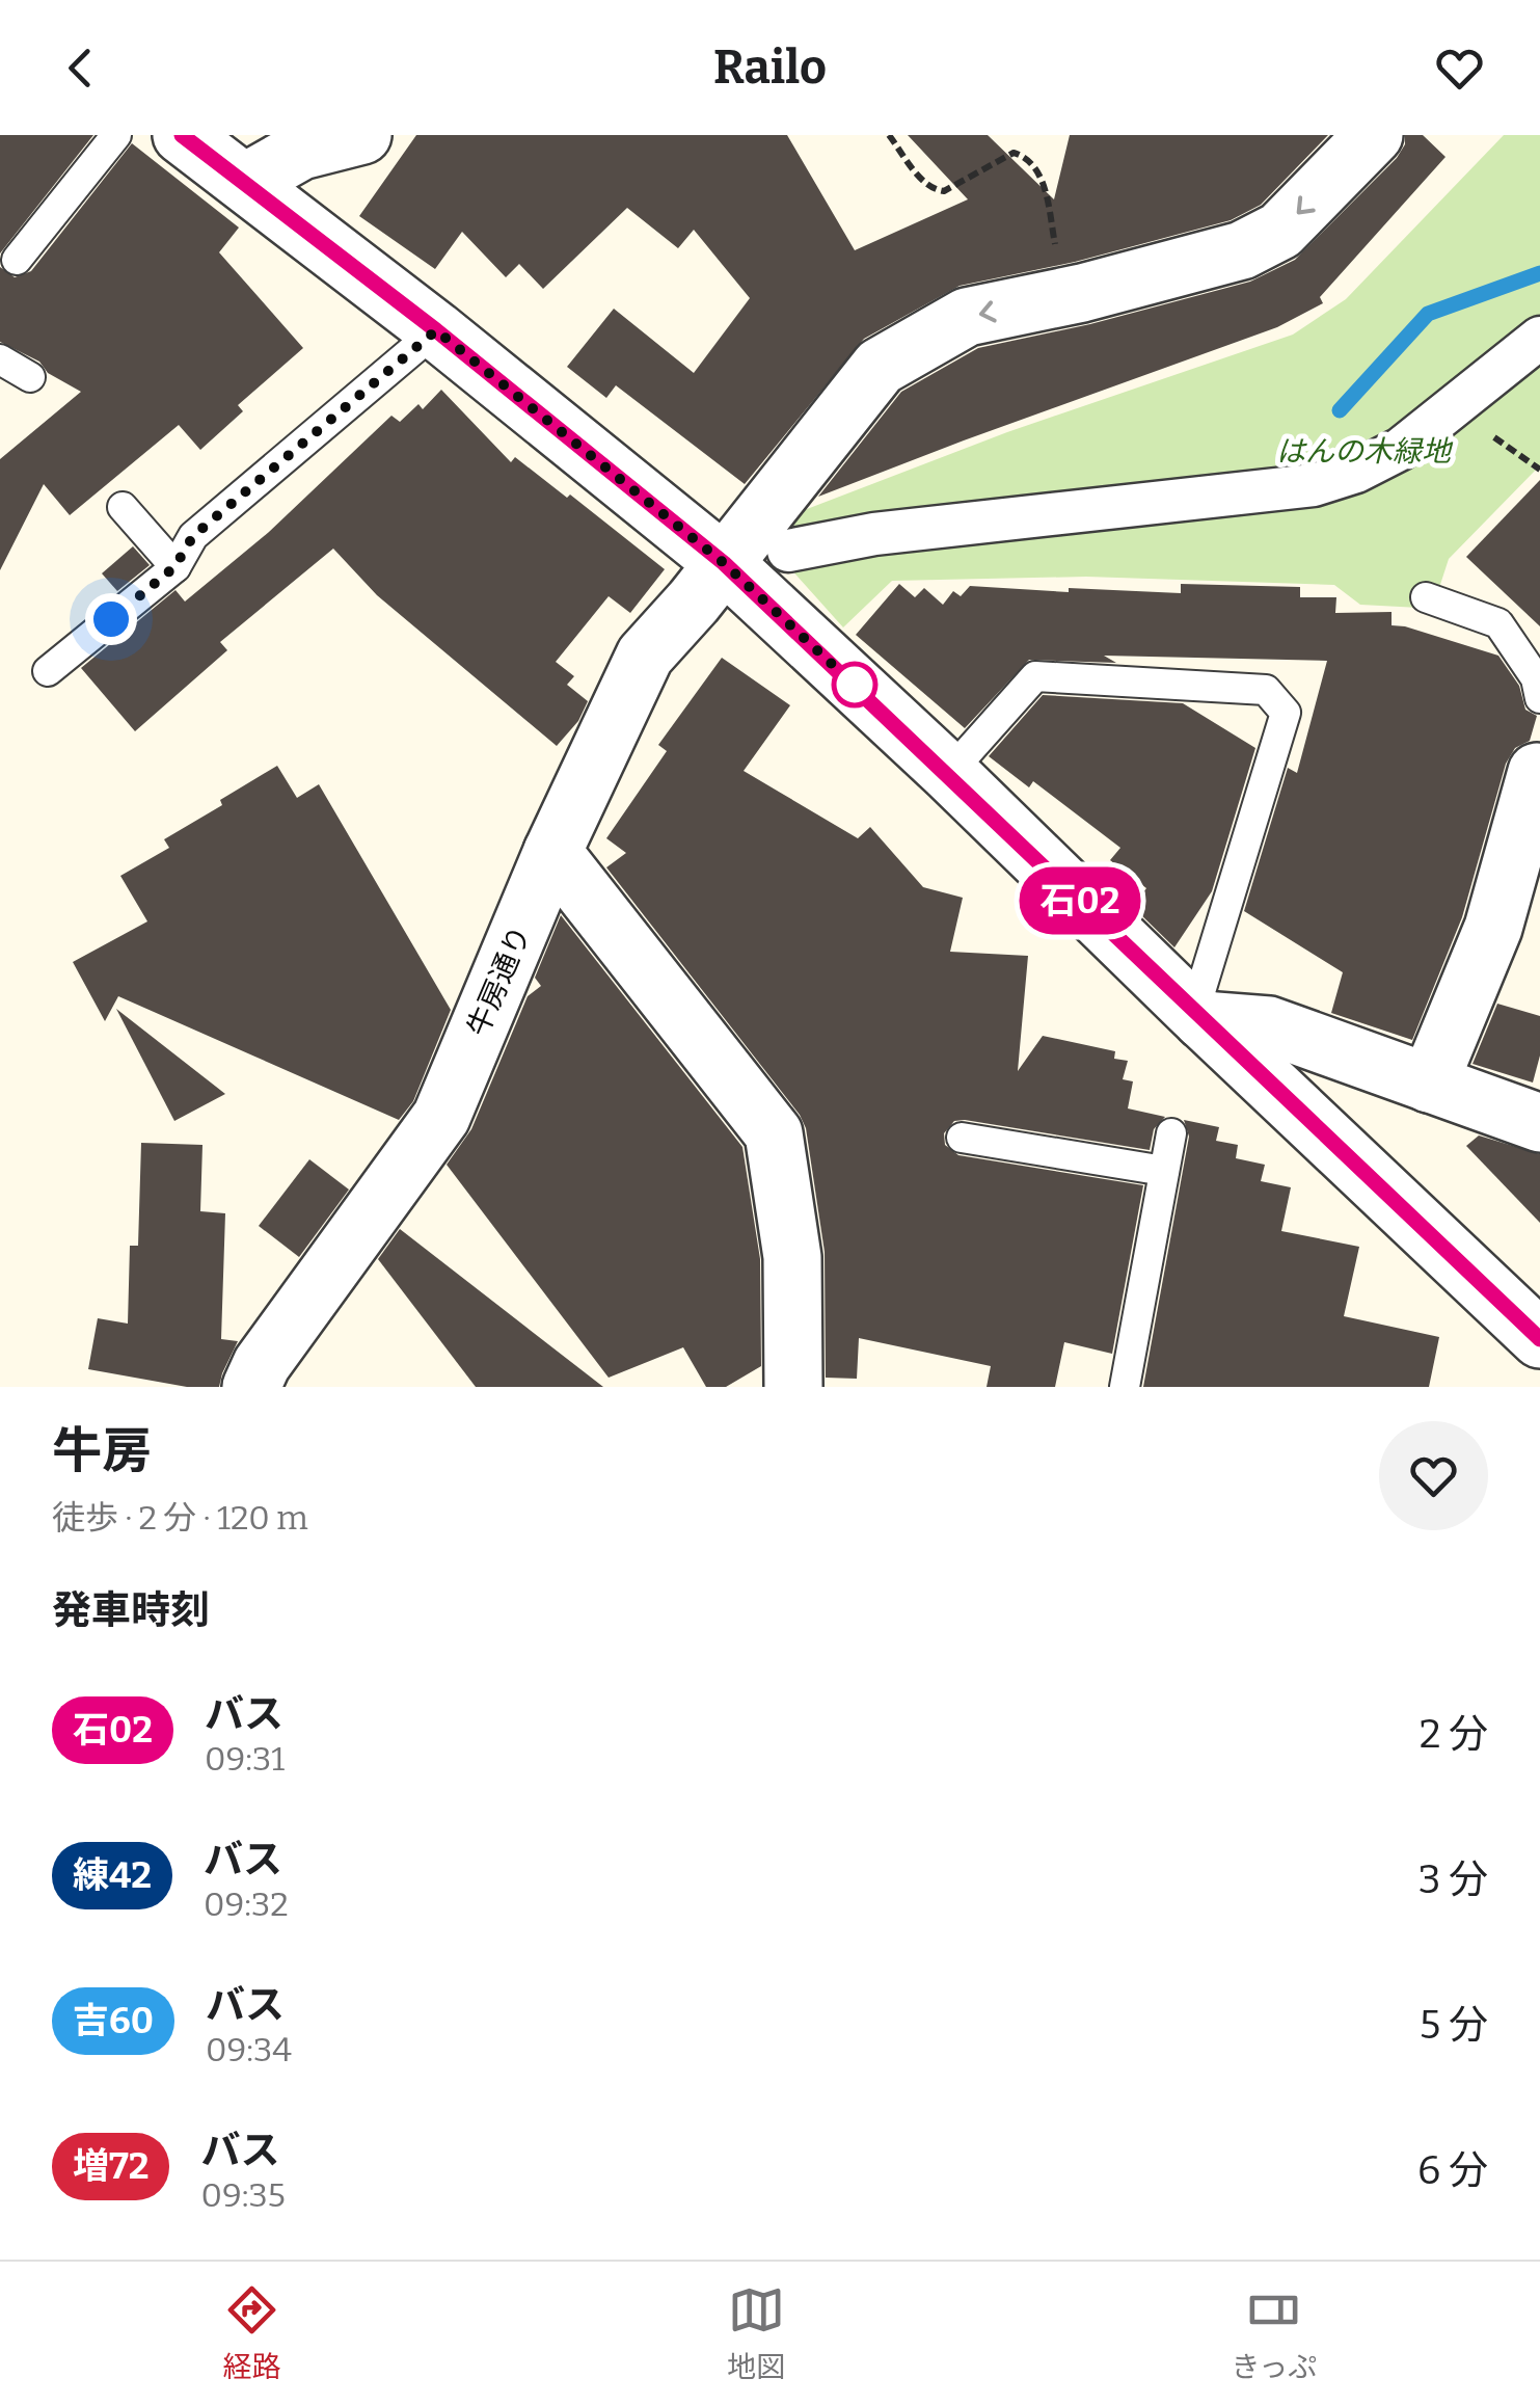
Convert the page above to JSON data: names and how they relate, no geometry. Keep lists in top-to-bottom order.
{
  "streets": {
    "street": ["牛房通り"]
  },
  "parks": ["はんの木緑地"],
  "lines": ["bus line 石02"],
  "page": {
    "header": "Railo",
    "on_map": "石02",
    "heading": [
      ["牛房", "徒歩 · 2 分 · 120 m"],
      "発車時刻"
    ],
    "list": [
      {
        "mark": "石02",
        "name": "バス",
        "note": "09:31",
        "value": "2 分"
      },
      {
        "mark": "練42",
        "name": "バス",
        "note": "09:32",
        "value": "3 分"
      },
      {
        "mark": "吉60",
        "name": "バス",
        "note": "09:34",
        "value": "5 分"
      },
      {
        "mark": "増72",
        "name": "バス",
        "note": "09:35",
        "value": "6 分"
      }
    ],
    "tabs": ["経路", "地図", "きっぷ"]
  }
}
